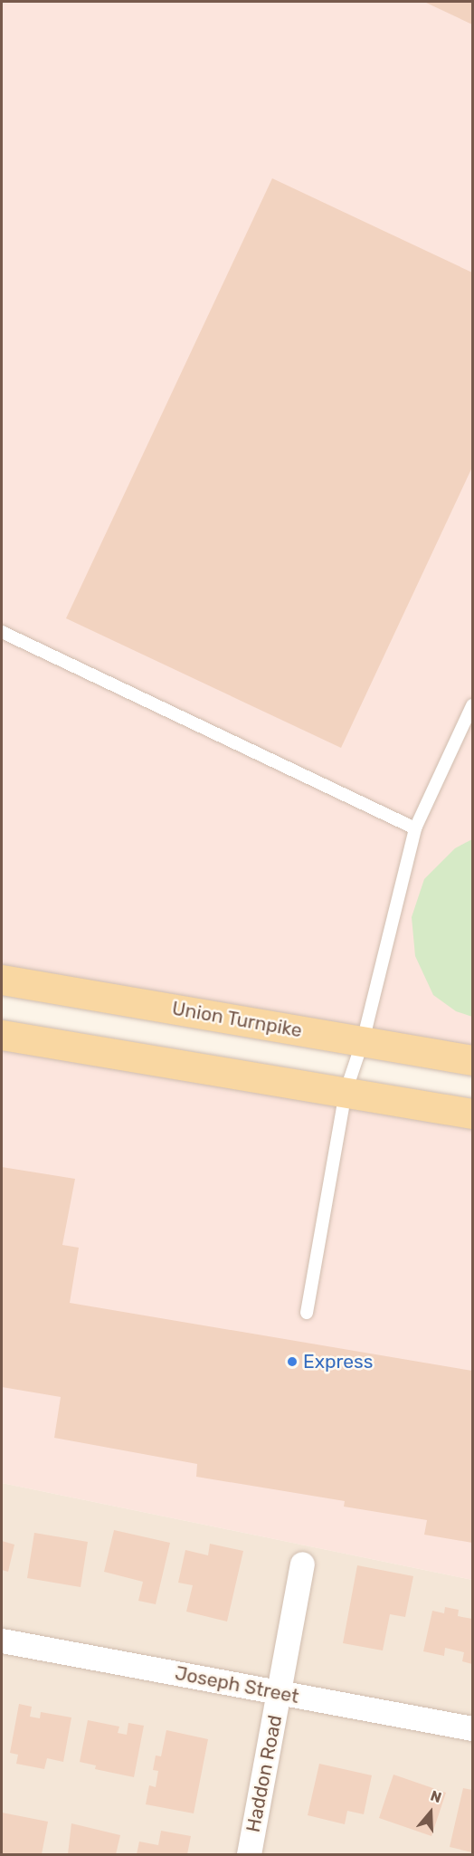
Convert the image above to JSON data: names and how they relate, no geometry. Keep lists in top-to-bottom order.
{
  "streets": {
    "main road": ["Union Turnpike"],
    "street": ["Joseph Street", "Haddon Road"]
  },
  "crossings": [
    ["Joseph Street", "Haddon Road"]
  ],
  "places": ["Express"],
  "north": "top"
}
